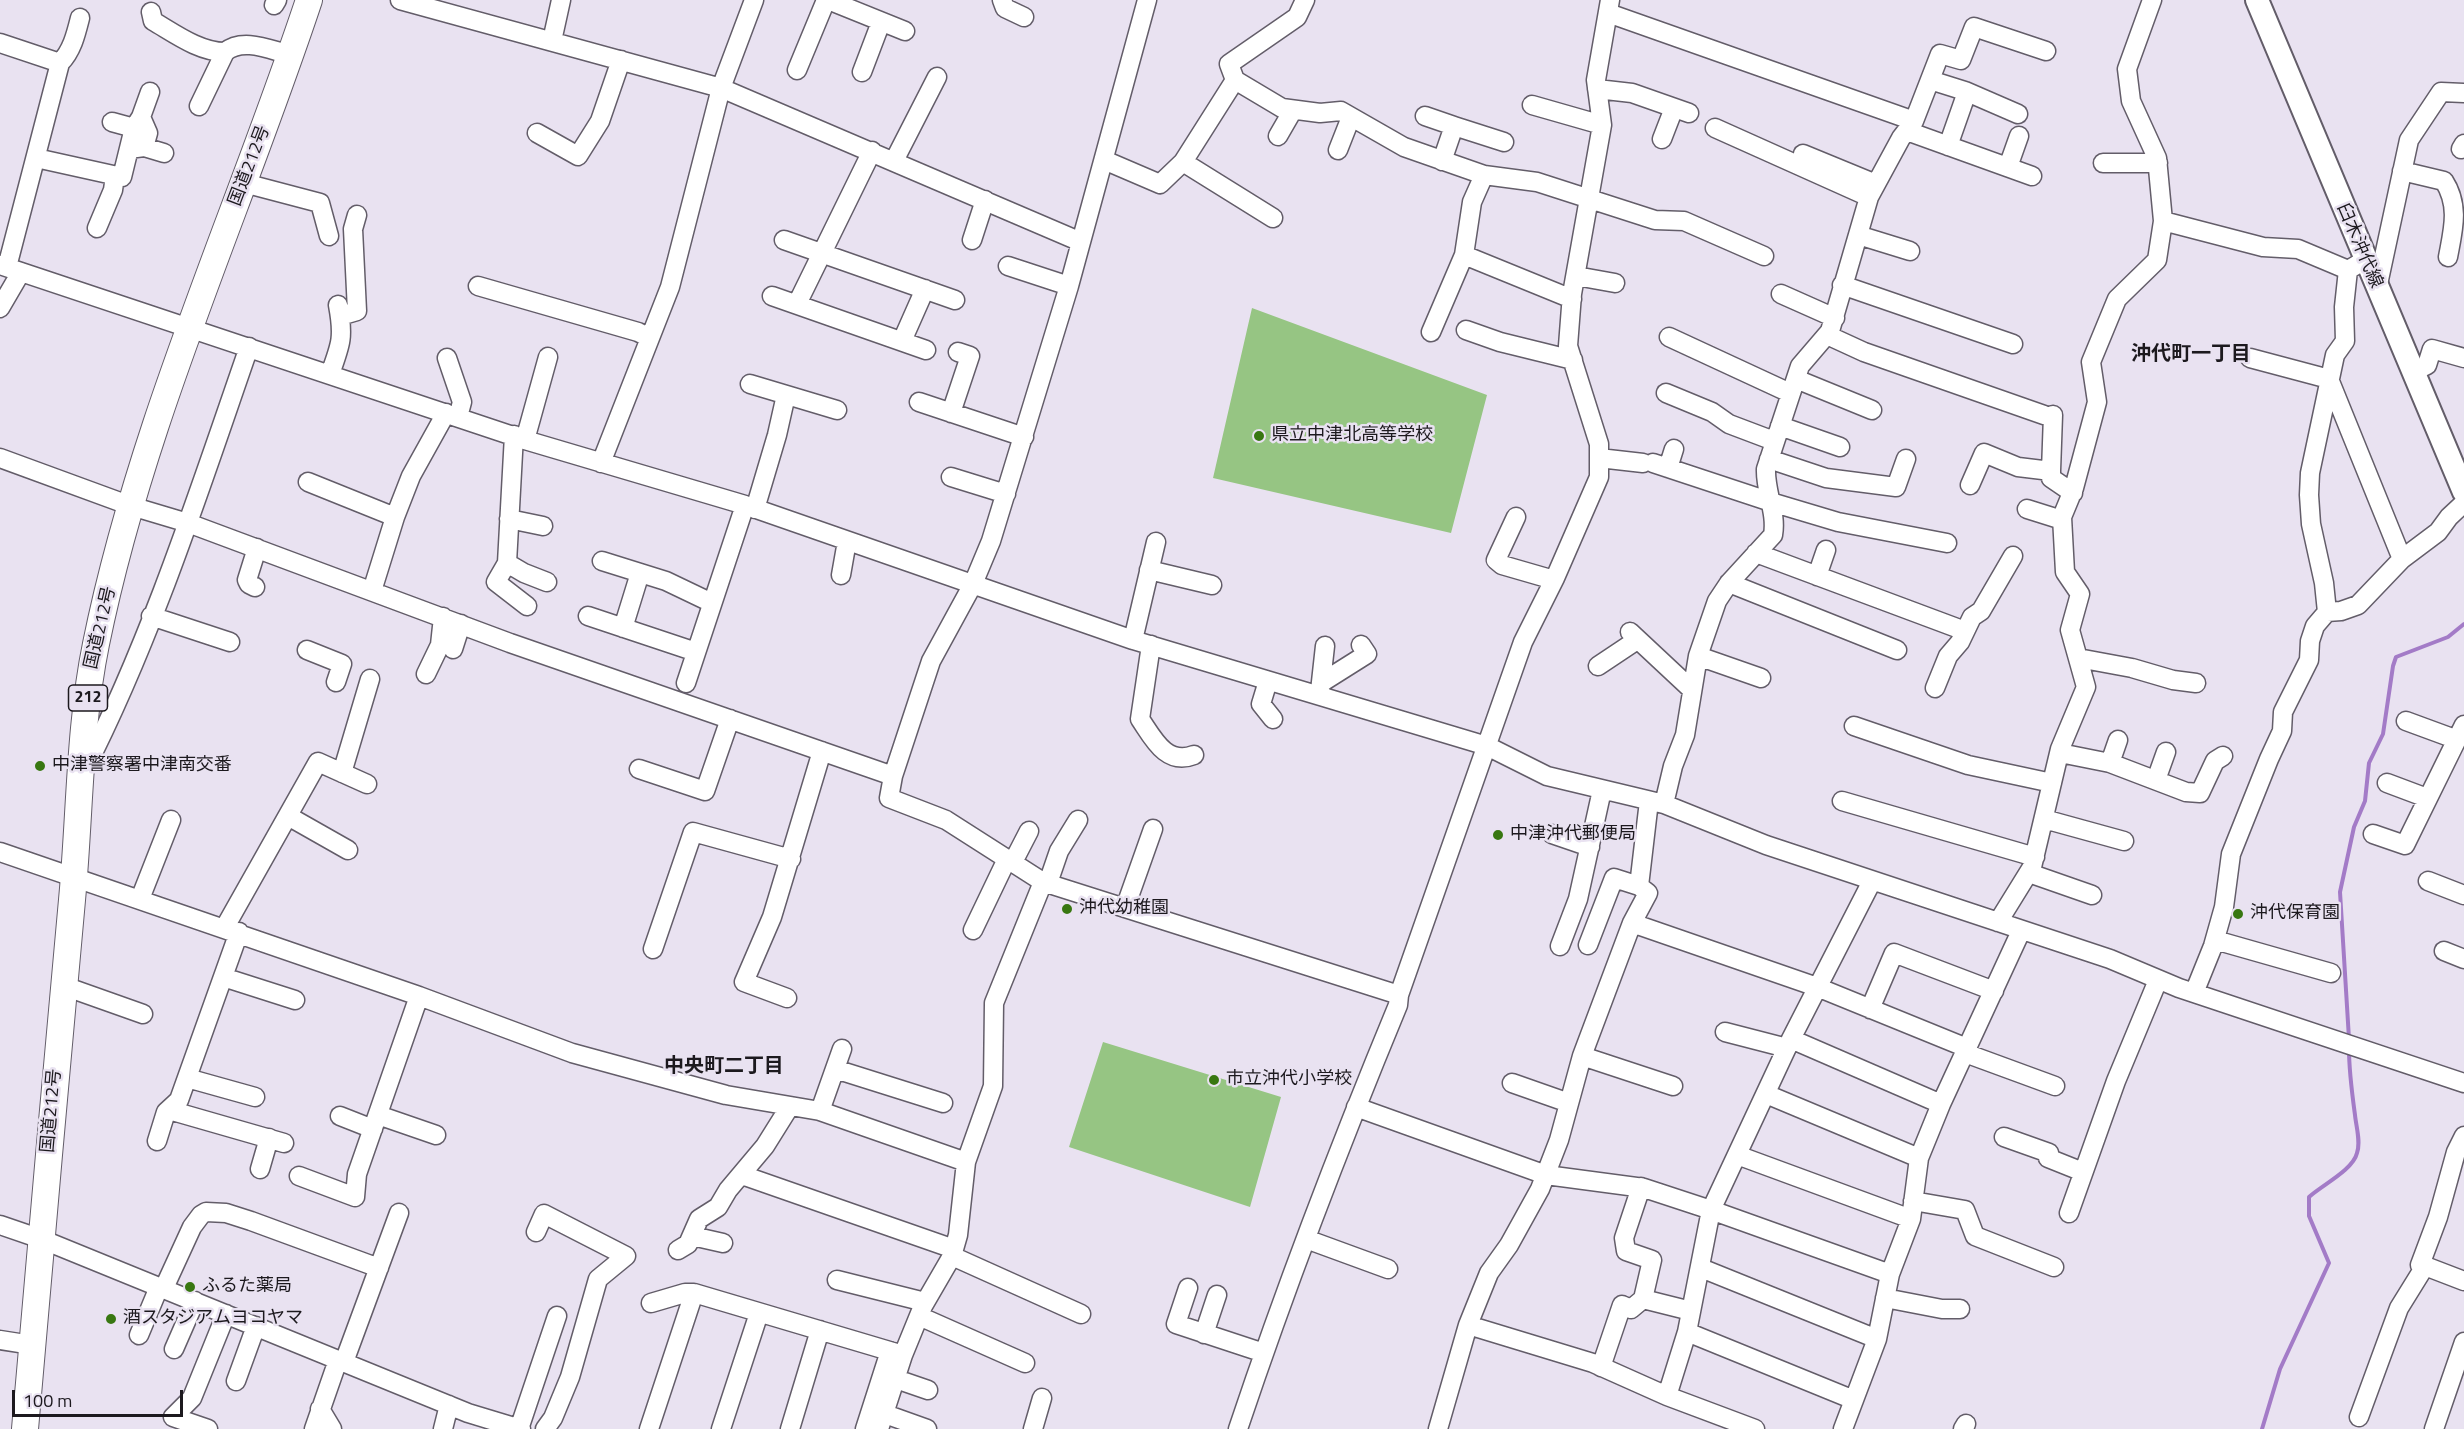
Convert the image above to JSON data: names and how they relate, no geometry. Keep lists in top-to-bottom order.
{
  "streets": {
    "highway": ["国道212号", "212"],
    "main road": ["臼木沖代線"]
  },
  "districts": ["沖代町一丁目", "中央町二丁目"],
  "places": [
    "県立中津北高等学校",
    "中津警察署中津南交番",
    "中津沖代郵便局",
    "沖代幼稚園",
    "沖代保育園",
    "市立沖代小学校",
    "ふるた薬局",
    "酒スタジアムヨコヤマ"
  ],
  "scale_bar": "100 m"
}
